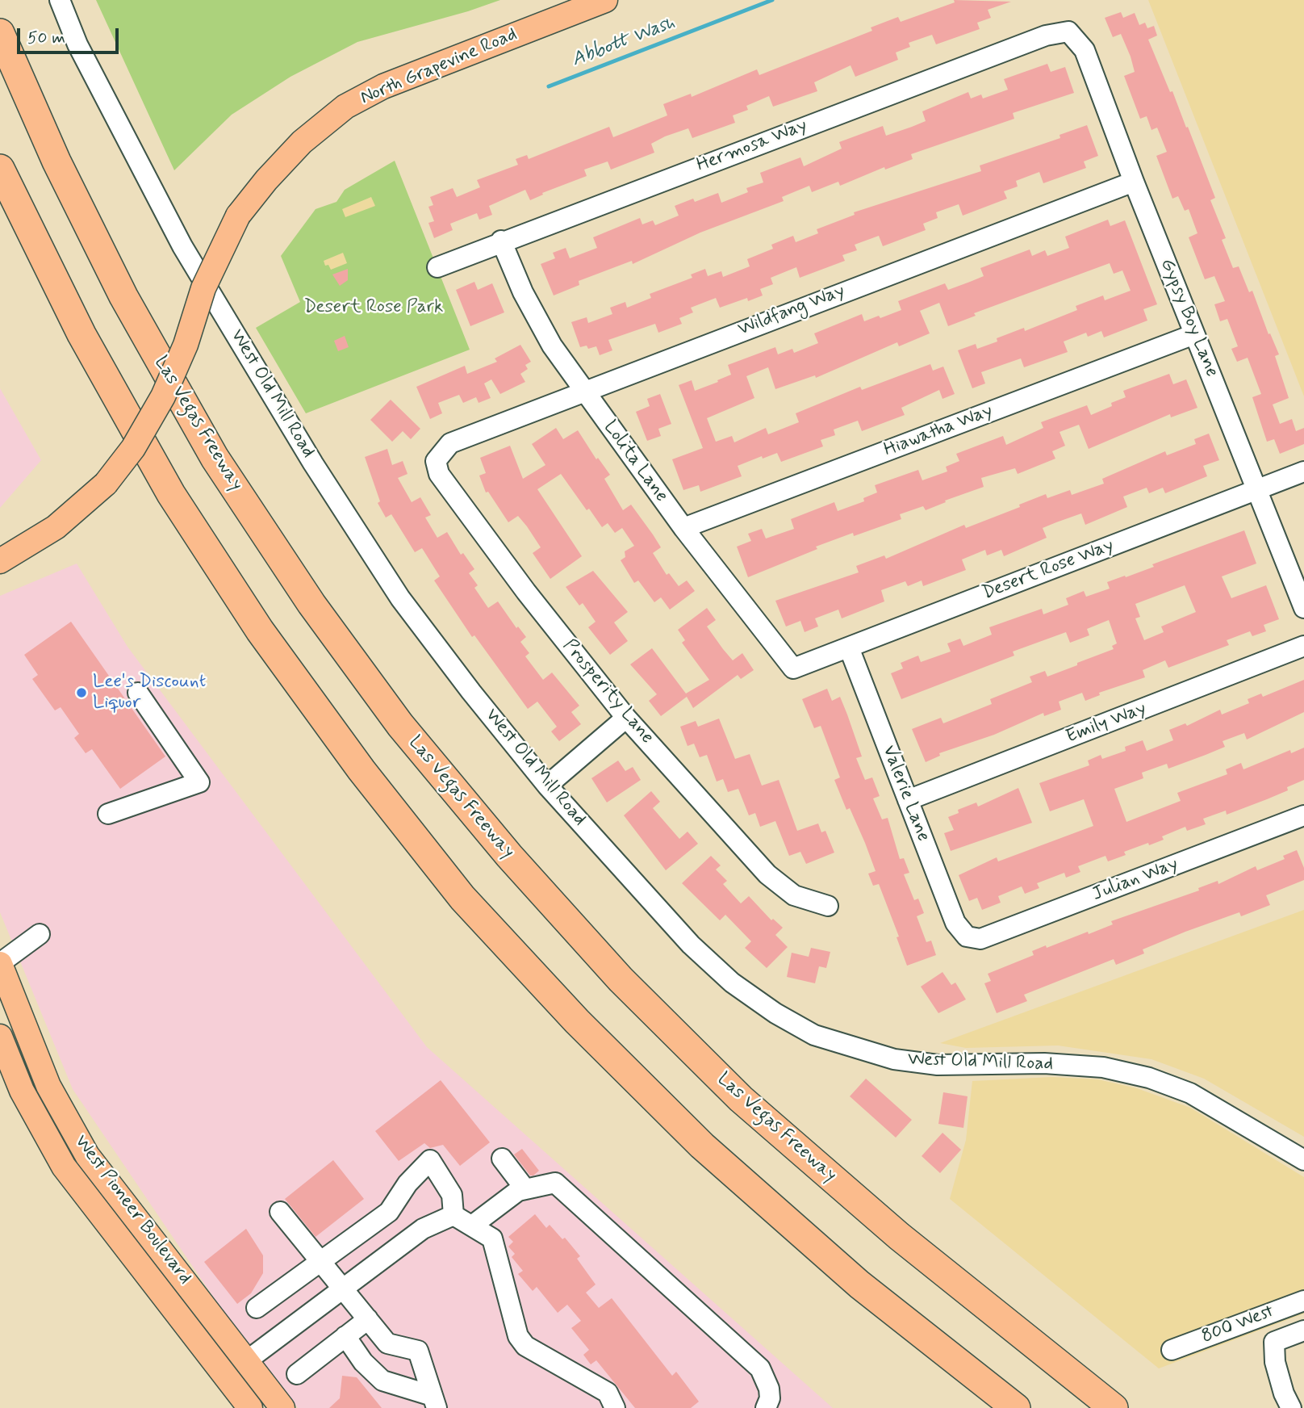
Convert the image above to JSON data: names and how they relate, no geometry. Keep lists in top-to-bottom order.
{
  "streets": {
    "highway": ["Las Vegas Freeway"],
    "main road": ["North Grapevine Road", "West Pioneer Boulevard"],
    "street": [
      "Hermosa Way",
      "Wildfang Way",
      "Gypsy Boy Lane",
      "West Old Mill Road",
      "Hiawatha Way",
      "Lolita Lane",
      "Desert Rose Way",
      "Prosperity Lane",
      "Emily Way",
      "Valerie Lane",
      "Julian Way",
      "800 West"
    ]
  },
  "crossings": [
    ["Hermosa Way", "Gypsy Boy Lane"],
    ["Hermosa Way", "Lolita Lane"],
    ["Wildfang Way", "Gypsy Boy Lane"],
    ["Wildfang Way", "Lolita Lane"],
    ["Wildfang Way", "Prosperity Lane"],
    ["Gypsy Boy Lane", "Hiawatha Way"],
    ["Gypsy Boy Lane", "Desert Rose Way"],
    ["Hiawatha Way", "Lolita Lane"],
    ["Lolita Lane", "Desert Rose Way"],
    ["Desert Rose Way", "Valerie Lane"],
    ["Emily Way", "Valerie Lane"],
    ["Valerie Lane", "Julian Way"]
  ],
  "water": ["Abbott Wash"],
  "parks": ["Desert Rose Park"],
  "places": ["Lee's Discount Liquor"],
  "scale_bar": "50 m"
}
